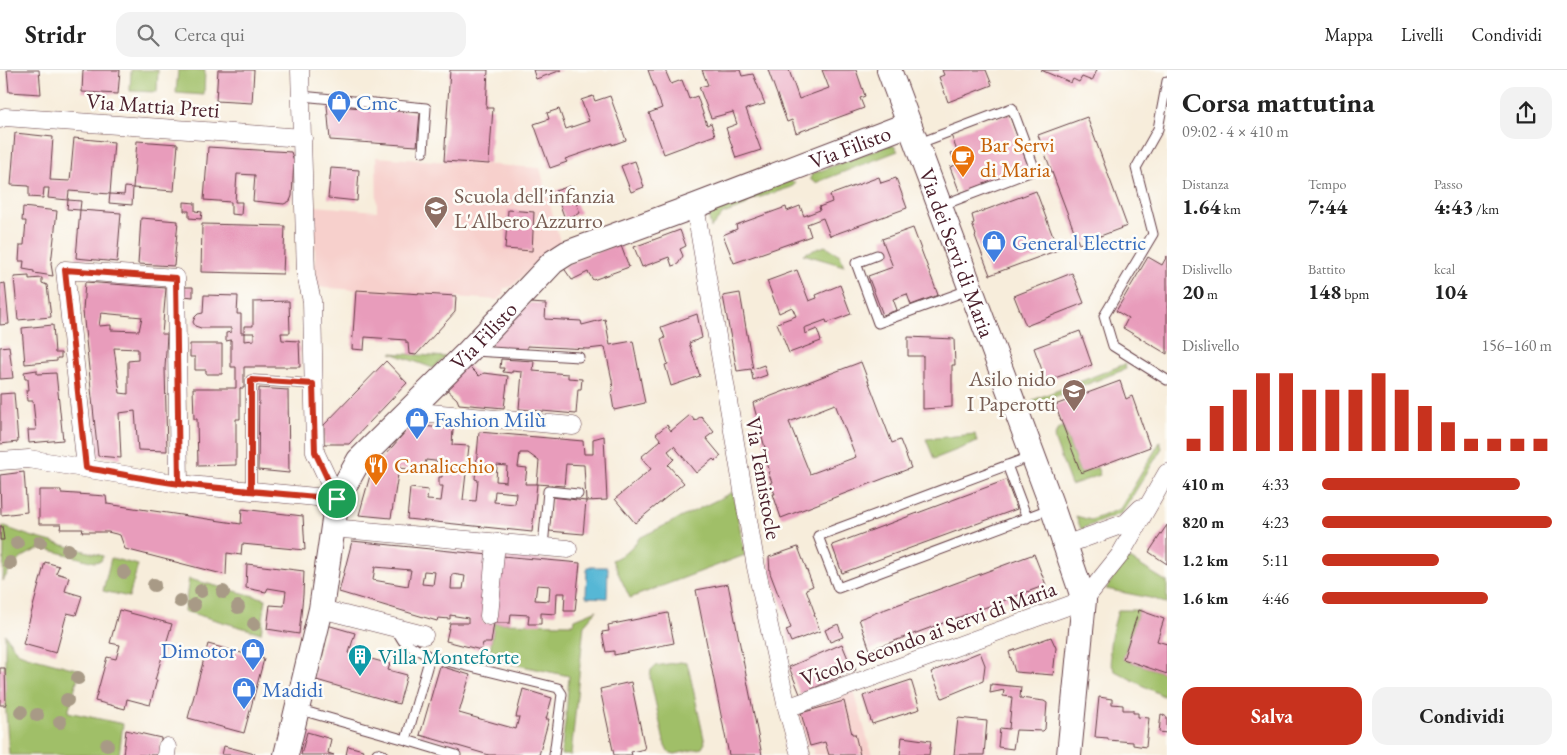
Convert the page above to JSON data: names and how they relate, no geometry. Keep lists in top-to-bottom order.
{
  "streets": {
    "street": [
      "Via Mattia Preti",
      "Via Filisto",
      "Via dei Servi di Maria",
      "Via Temistocle",
      "Vicolo Secondo ai Servi di Maria"
    ]
  },
  "crossings": [
    ["Via Filisto", "Via dei Servi di Maria"],
    ["Via Filisto", "Via Temistocle"],
    ["Via dei Servi di Maria", "Vicolo Secondo ai Servi di Maria"],
    ["Via Temistocle", "Vicolo Secondo ai Servi di Maria"]
  ],
  "places": {
    "shop": [
      "Cmc",
      "General Electric",
      "Fashion Milù",
      "Dimotor",
      "Madidi"
    ],
    "cafe": ["Bar Servi di Maria"],
    "school or university": ["Scuola dell'infanzia L'Albero Azzurro", "Asilo nido I Paperotti"],
    "restaurant": ["Canalicchio"],
    "building": ["Villa Monteforte"]
  },
  "page": {
    "header": "Stridr",
    "search": "Cerca qui",
    "nav": ["Mappa", "Livelli", "Condividi"],
    "heading": ["Corsa mattutina", "09:02 · 4 × 410 m"],
    "stats": [
      ["Distanza", "1.64 km"],
      ["Tempo", "7:44"],
      ["Passo", "4:43 /km"],
      ["Dislivello", "20 m"],
      ["Battito", "148 bpm"],
      ["kcal", "104"]
    ],
    "chart": ["Dislivello", "156–160 m"],
    "list": [
      {
        "name": "410 m",
        "note": "4:33"
      },
      {
        "name": "820 m",
        "note": "4:23"
      },
      {
        "name": "1.2 km",
        "note": "5:11"
      },
      {
        "name": "1.6 km",
        "note": "4:46"
      }
    ],
    "buttons": ["Salva", "Condividi"]
  }
}
